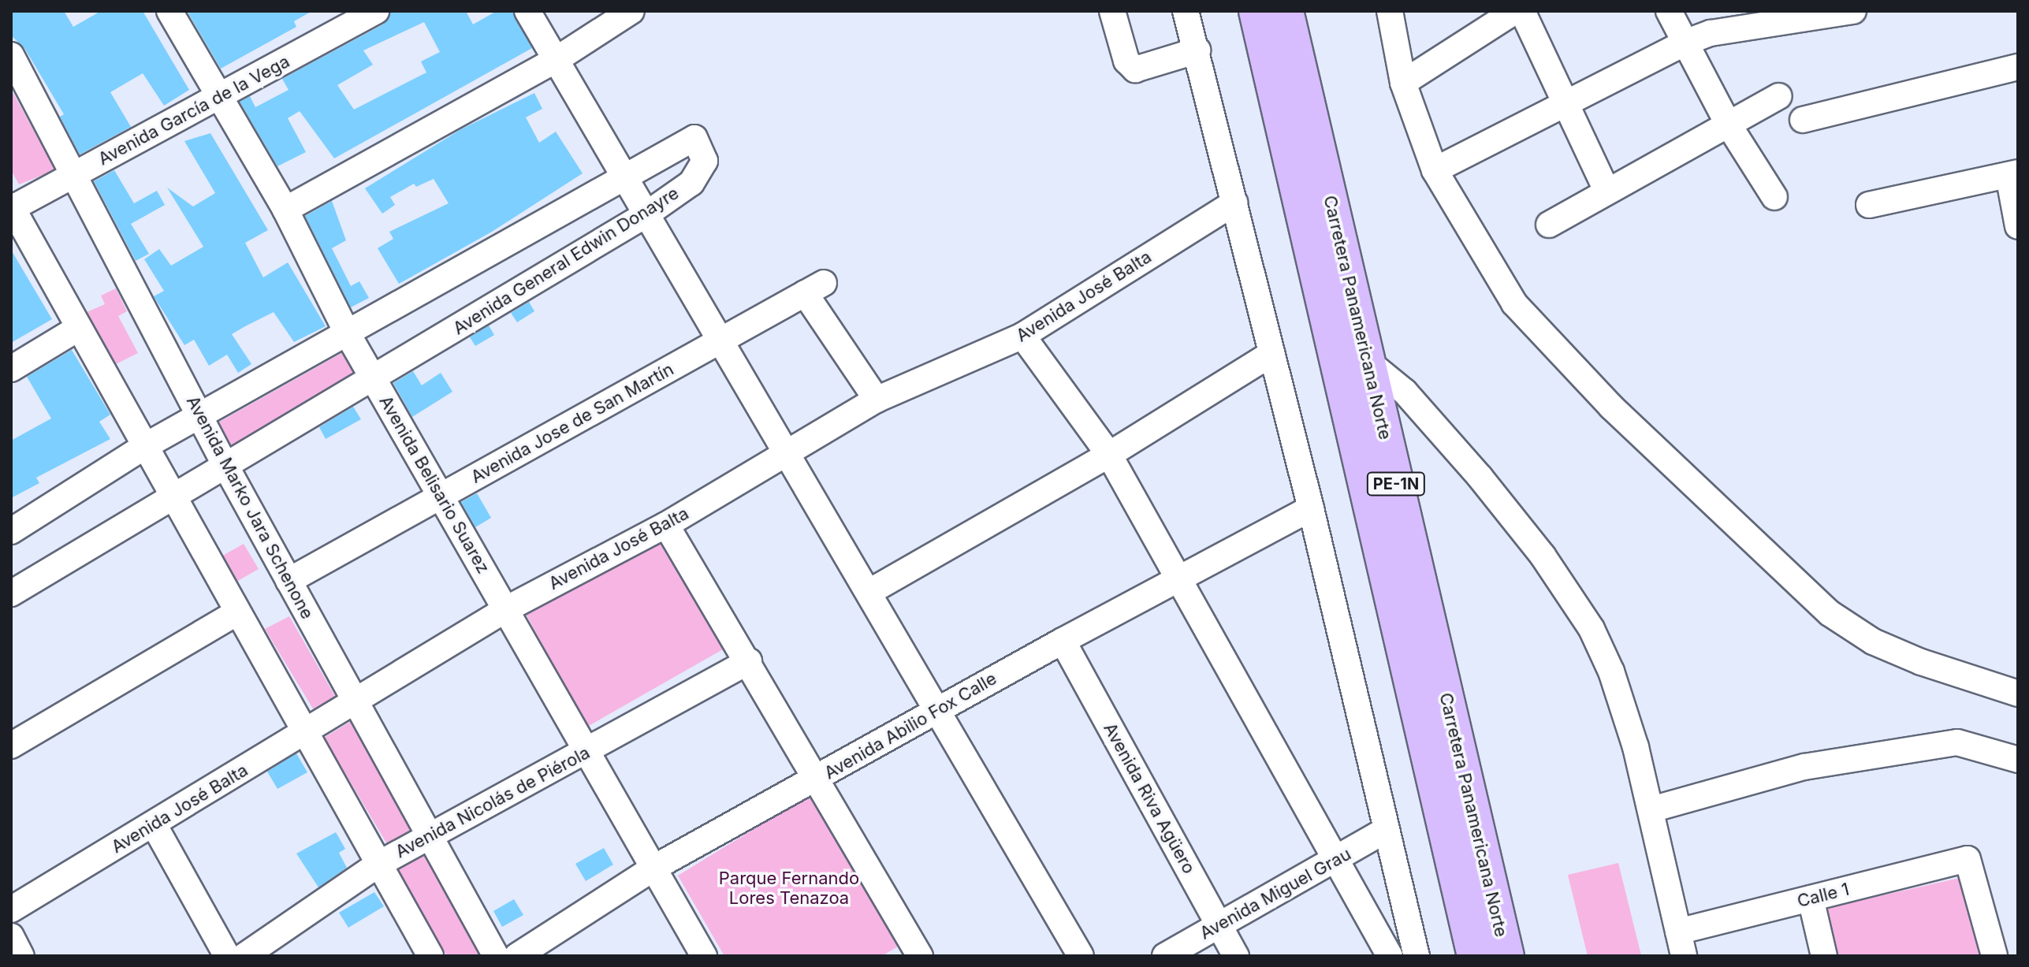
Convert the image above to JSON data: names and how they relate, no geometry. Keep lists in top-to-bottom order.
{
  "streets": {
    "highway": ["Carretera Panamericana Norte", "PE-1N"],
    "street": [
      "Avenida García de la Vega",
      "Avenida General Edwin Donayre",
      "Avenida José Balta",
      "Avenida Jose de San Martín",
      "Avenida Belisario Suarez",
      "Avenida Marko Jara Schenone",
      "Avenida Abilio Fox Calle",
      "Avenida Riva Agüero",
      "Avenida Nicolás de Piérola",
      "Avenida Miguel Grau",
      "Calle 1"
    ]
  },
  "crossings": [
    ["Avenida García de la Vega", "Avenida Belisario Suarez"],
    ["Avenida García de la Vega", "Avenida Marko Jara Schenone"],
    ["Avenida General Edwin Donayre", "Avenida Belisario Suarez"],
    ["Avenida General Edwin Donayre", "Avenida Marko Jara Schenone"],
    ["Avenida José Balta", "Avenida Jose de San Martín"],
    ["Avenida José Balta", "Avenida Belisario Suarez"],
    ["Avenida José Balta", "Avenida Marko Jara Schenone"],
    ["Avenida Jose de San Martín", "Avenida Belisario Suarez"],
    ["Avenida Jose de San Martín", "Avenida Marko Jara Schenone"],
    ["Avenida Belisario Suarez", "Avenida Abilio Fox Calle"],
    ["Avenida Belisario Suarez", "Avenida Nicolás de Piérola"],
    ["Avenida Marko Jara Schenone", "Avenida Nicolás de Piérola"],
    ["Avenida Abilio Fox Calle", "Avenida Riva Agüero"],
    ["Avenida Riva Agüero", "Avenida Miguel Grau"]
  ],
  "parks": ["Parque Fernando Lores Tenazoa"]
}
